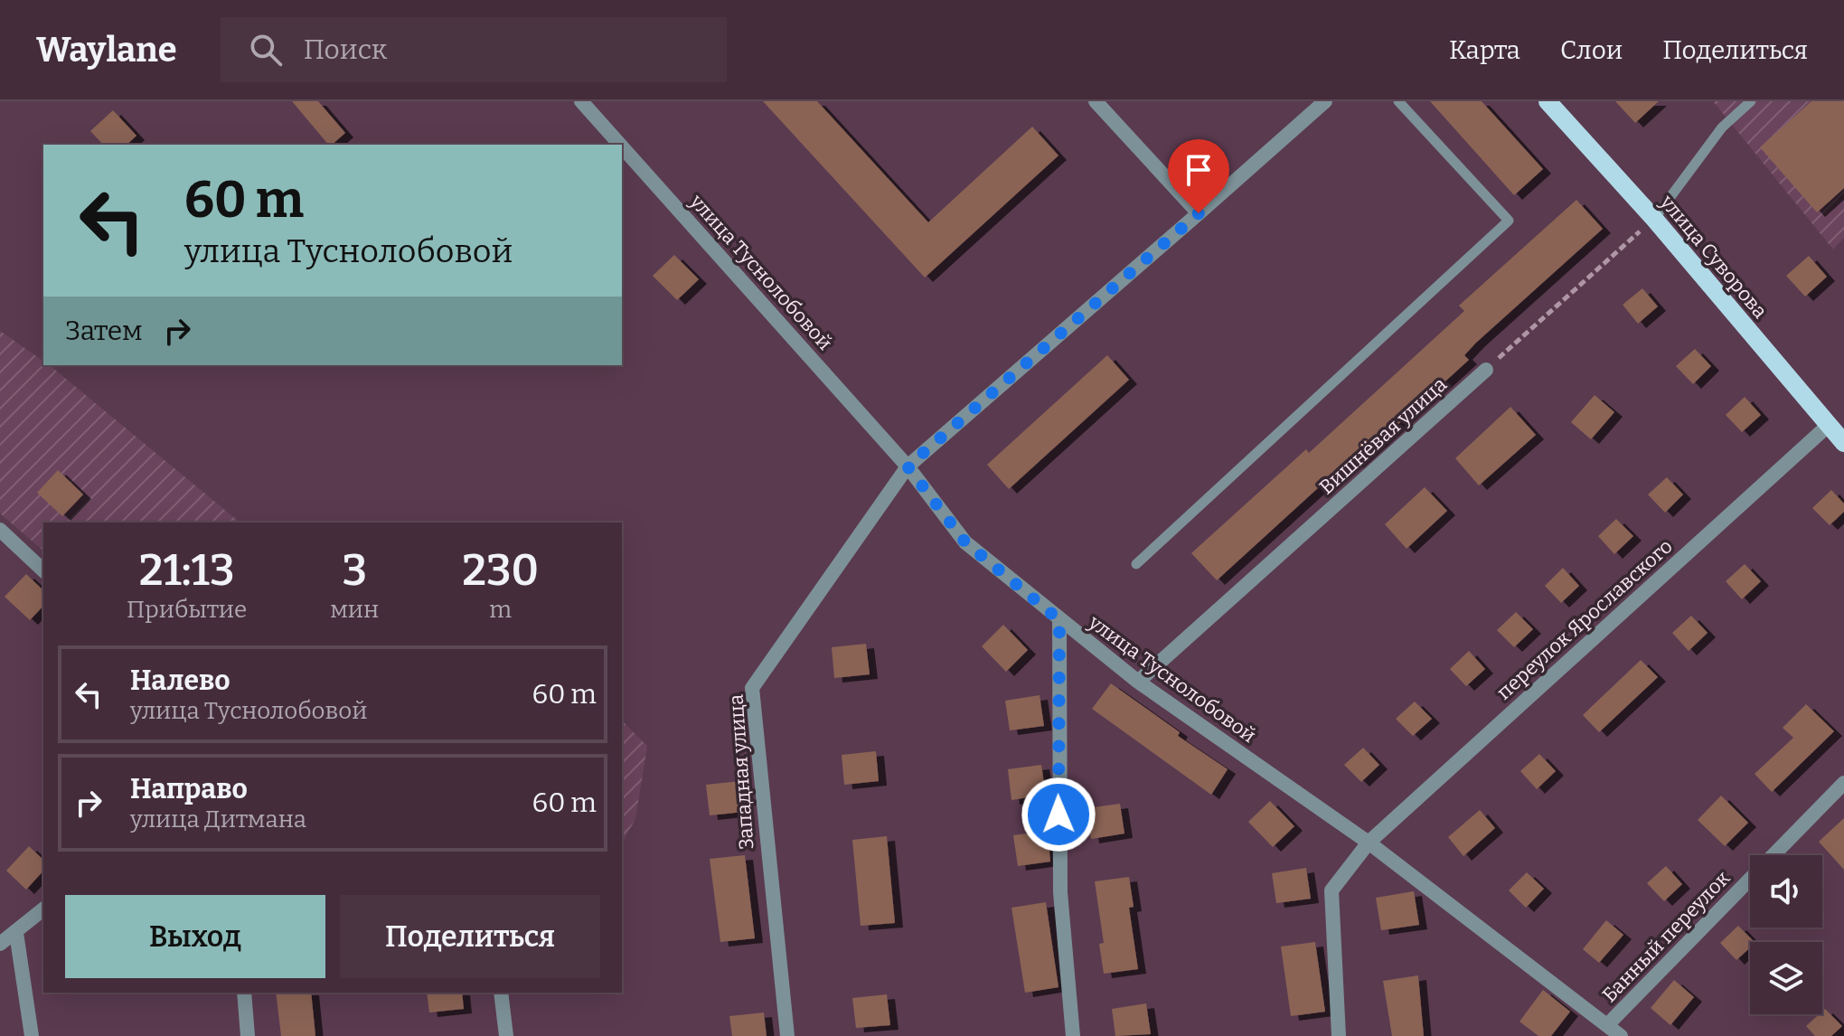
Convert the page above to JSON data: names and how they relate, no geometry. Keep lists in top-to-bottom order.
{
  "streets": {
    "main road": ["улица Суворова"],
    "street": [
      "улица Туснолобовой",
      "Вишнёвая улица",
      "переулок Ярославского",
      "Западная улица",
      "Банный переулок"
    ]
  },
  "crossings": [
    ["улица Суворова", "переулок Ярославского"],
    ["улица Туснолобовой", "Вишнёвая улица"],
    ["улица Туснолобовой", "переулок Ярославского"],
    ["улица Туснолобовой", "Западная улица"],
    ["улица Туснолобовой", "Банный переулок"]
  ],
  "page": {
    "header": "Waylane",
    "search": "Поиск",
    "nav": ["Карта", "Слои", "Поделиться"],
    "turn": ["60 m", "улица Туснолобовой"],
    "then": "Затем",
    "eta": [
      "21:13",
      "Прибытие",
      "3",
      "мин",
      "230",
      "m"
    ],
    "list": [
      {
        "name": "Налево",
        "note": "улица Туснолобовой",
        "value": "60 m"
      },
      {
        "name": "Направо",
        "note": "улица Дитмана",
        "value": "60 m"
      }
    ],
    "buttons": ["Выход", "Поделиться"]
  }
}
